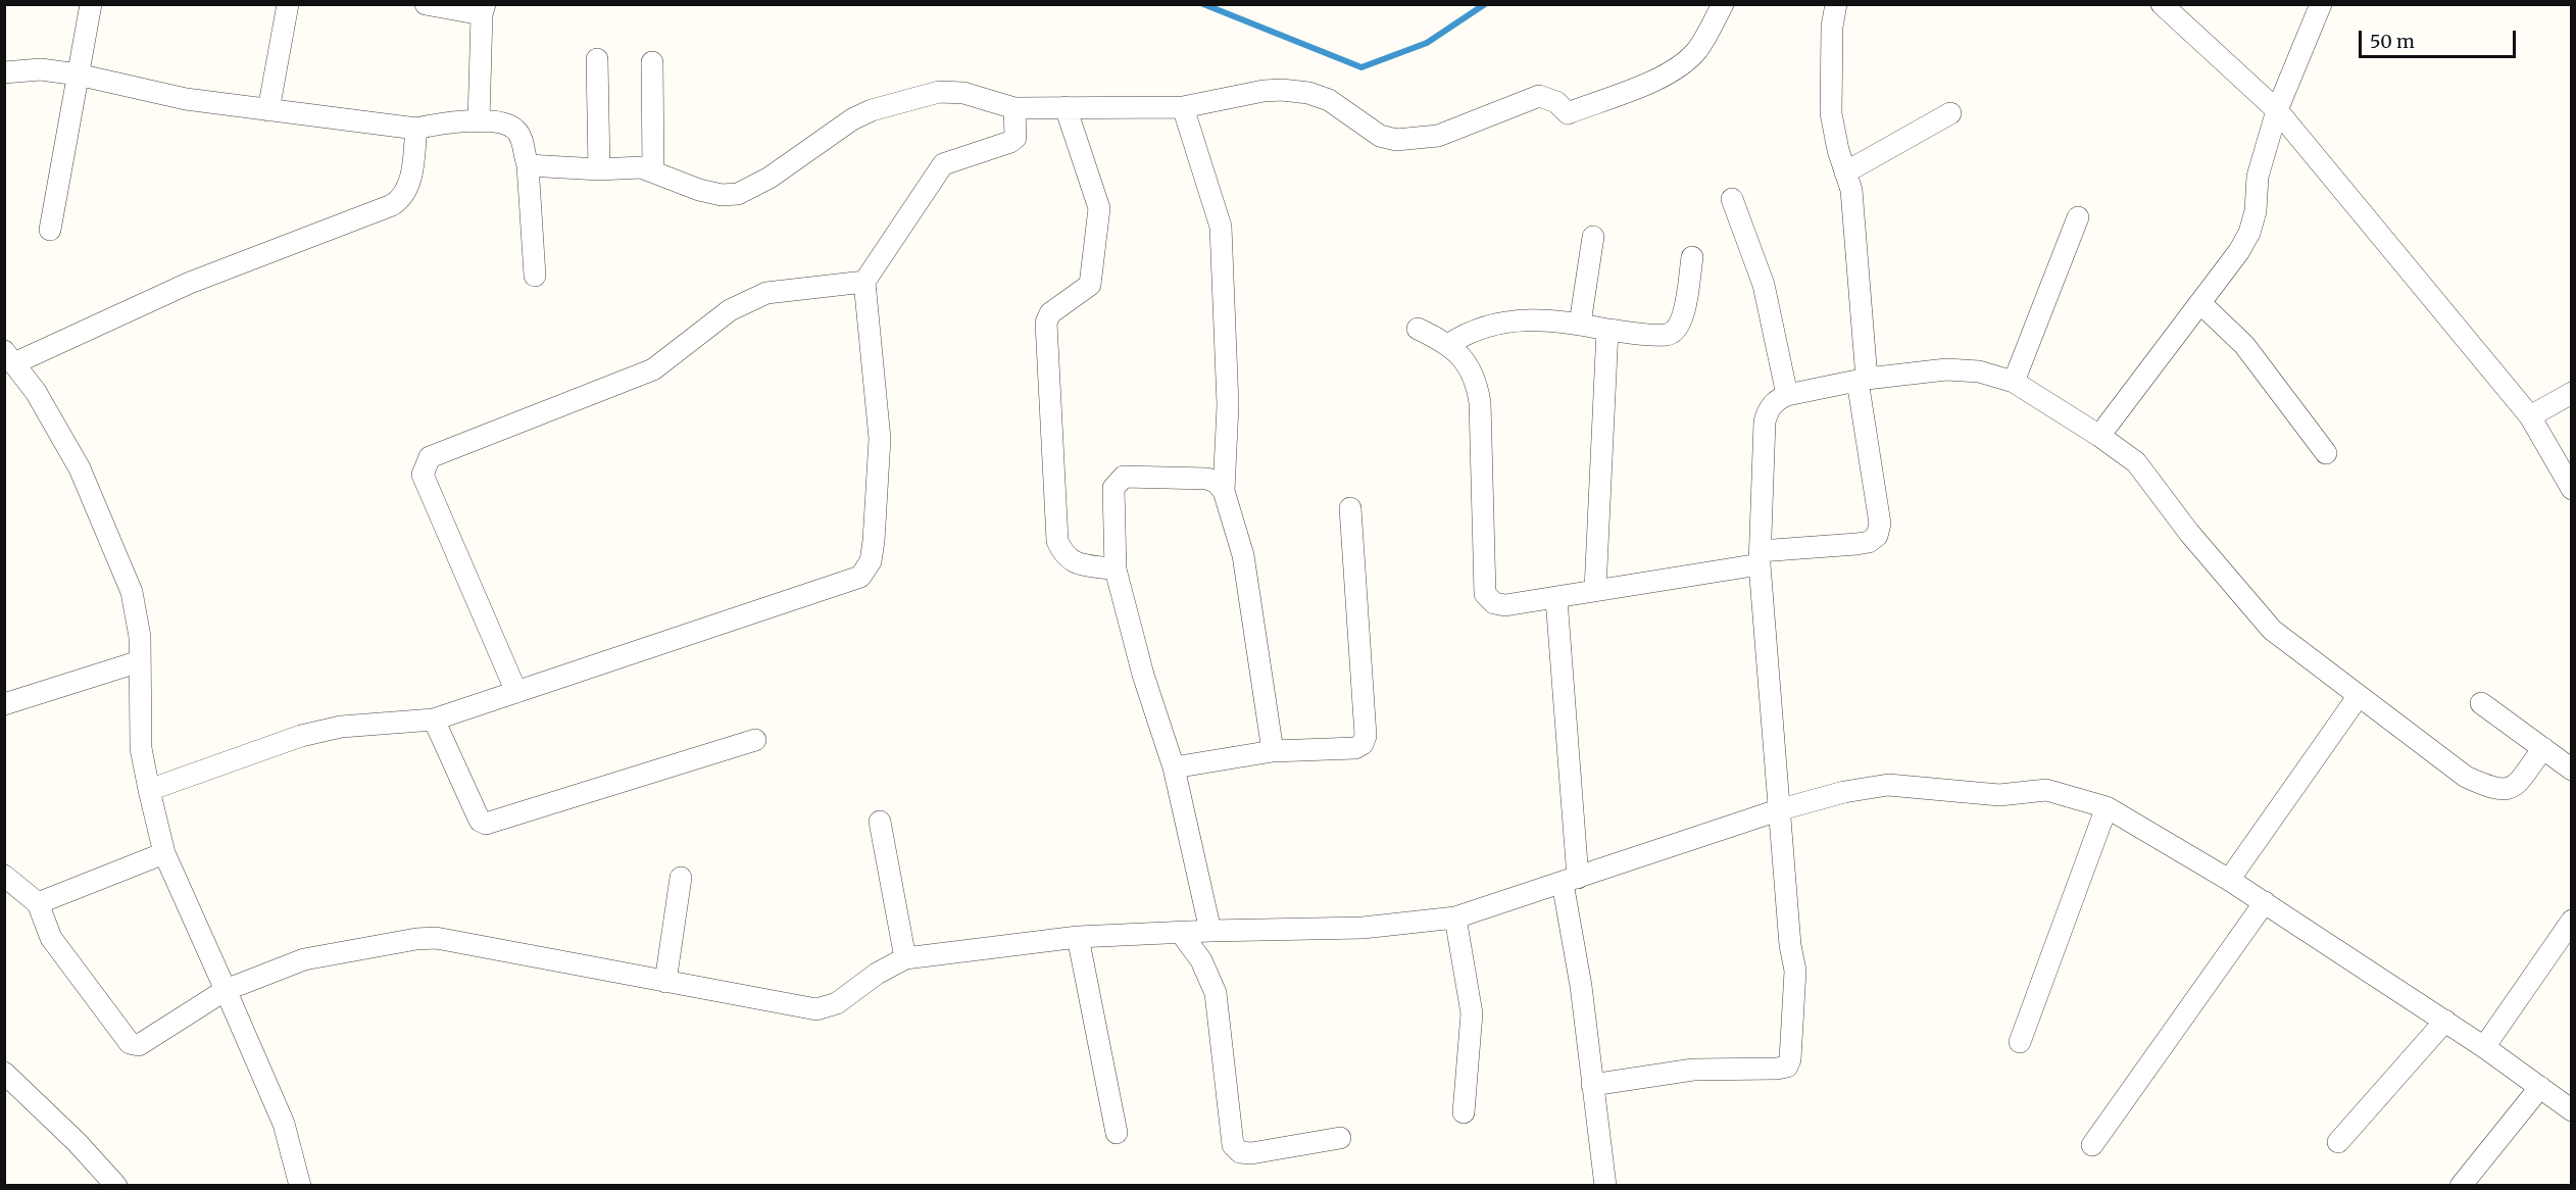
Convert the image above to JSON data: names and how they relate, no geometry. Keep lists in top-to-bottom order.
{
  "scale_bar": "50 m"
}
